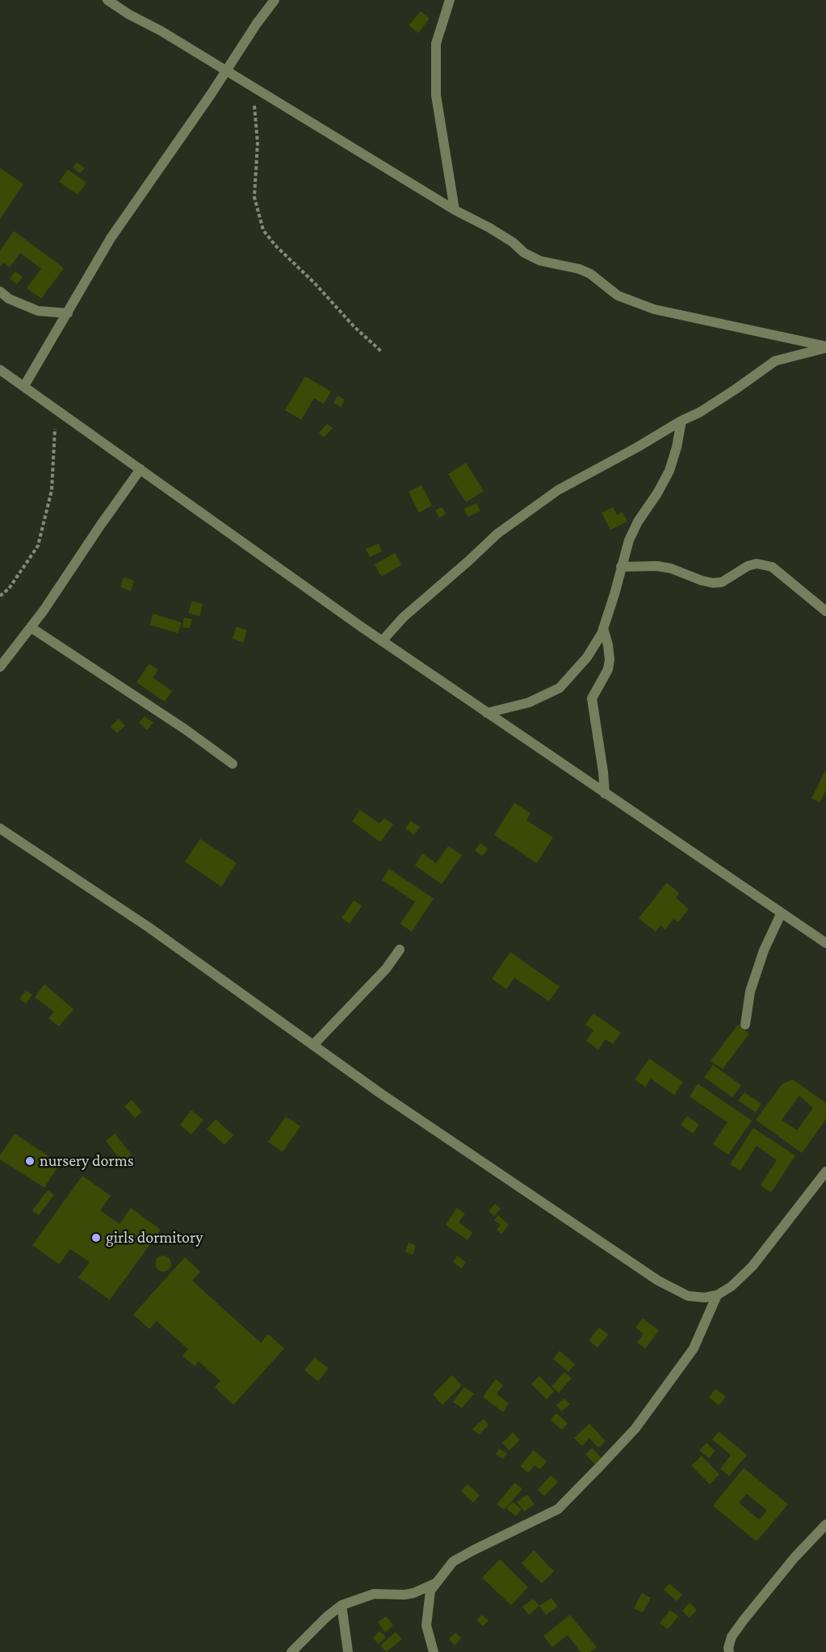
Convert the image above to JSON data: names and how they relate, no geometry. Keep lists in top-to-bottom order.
{
  "places": ["nursery dorms", "girls dormitory"]
}
